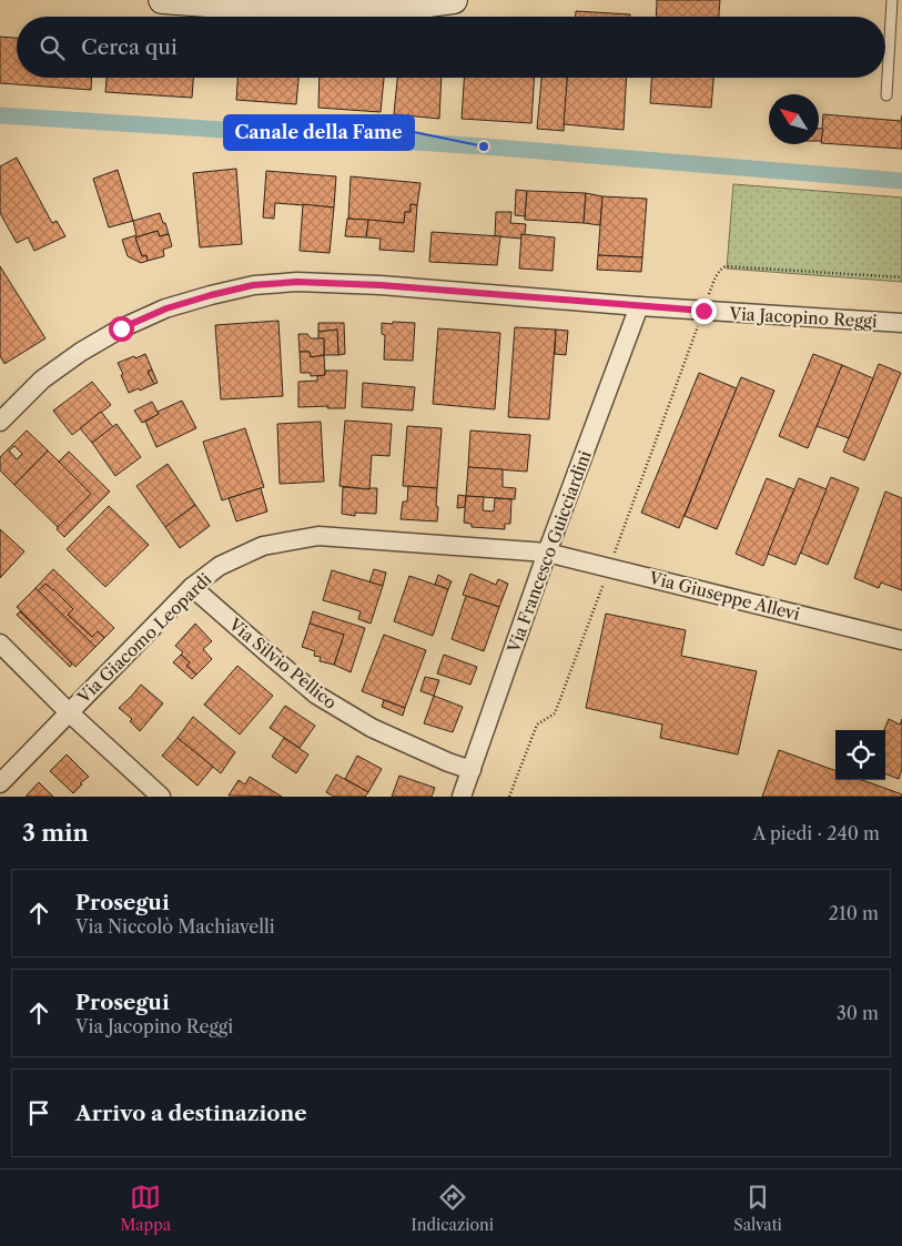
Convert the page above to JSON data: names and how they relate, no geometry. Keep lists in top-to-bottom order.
{
  "streets": {
    "street": [
      "Via Jacopino Reggi",
      "Via Francesco Guicciardini",
      "Via Giuseppe Allevi",
      "Via Giacomo Leopardi",
      "Via Silvio Pellico"
    ]
  },
  "crossings": [
    ["Via Jacopino Reggi", "Via Francesco Guicciardini"],
    ["Via Francesco Guicciardini", "Via Giuseppe Allevi"],
    ["Via Francesco Guicciardini", "Via Giacomo Leopardi"],
    ["Via Francesco Guicciardini", "Via Silvio Pellico"],
    ["Via Giuseppe Allevi", "Via Giacomo Leopardi"],
    ["Via Giacomo Leopardi", "Via Silvio Pellico"]
  ],
  "places": ["Canale della Fame"],
  "north": "top left",
  "page": {
    "search": "Cerca qui",
    "heading": ["3 min", "A piedi · 240 m"],
    "list": [
      ["Prosegui", "Via Niccolò Machiavelli", "210 m"],
      ["Prosegui", "Via Jacopino Reggi", "30 m"],
      "Arrivo a destinazione"
    ],
    "nav": ["Mappa", "Indicazioni", "Salvati"]
  }
}
